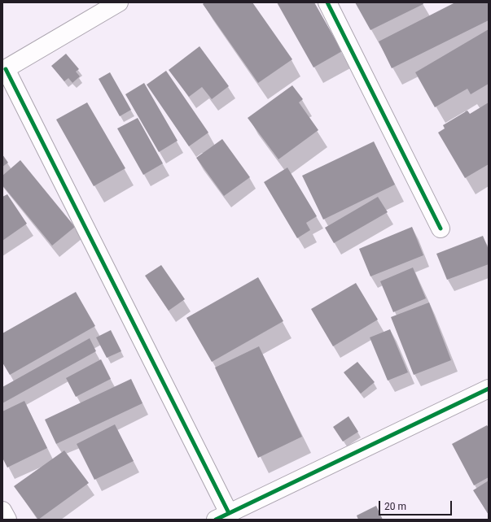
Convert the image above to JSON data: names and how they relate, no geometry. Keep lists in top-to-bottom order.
{
  "scale_bar": "20 m"
}
